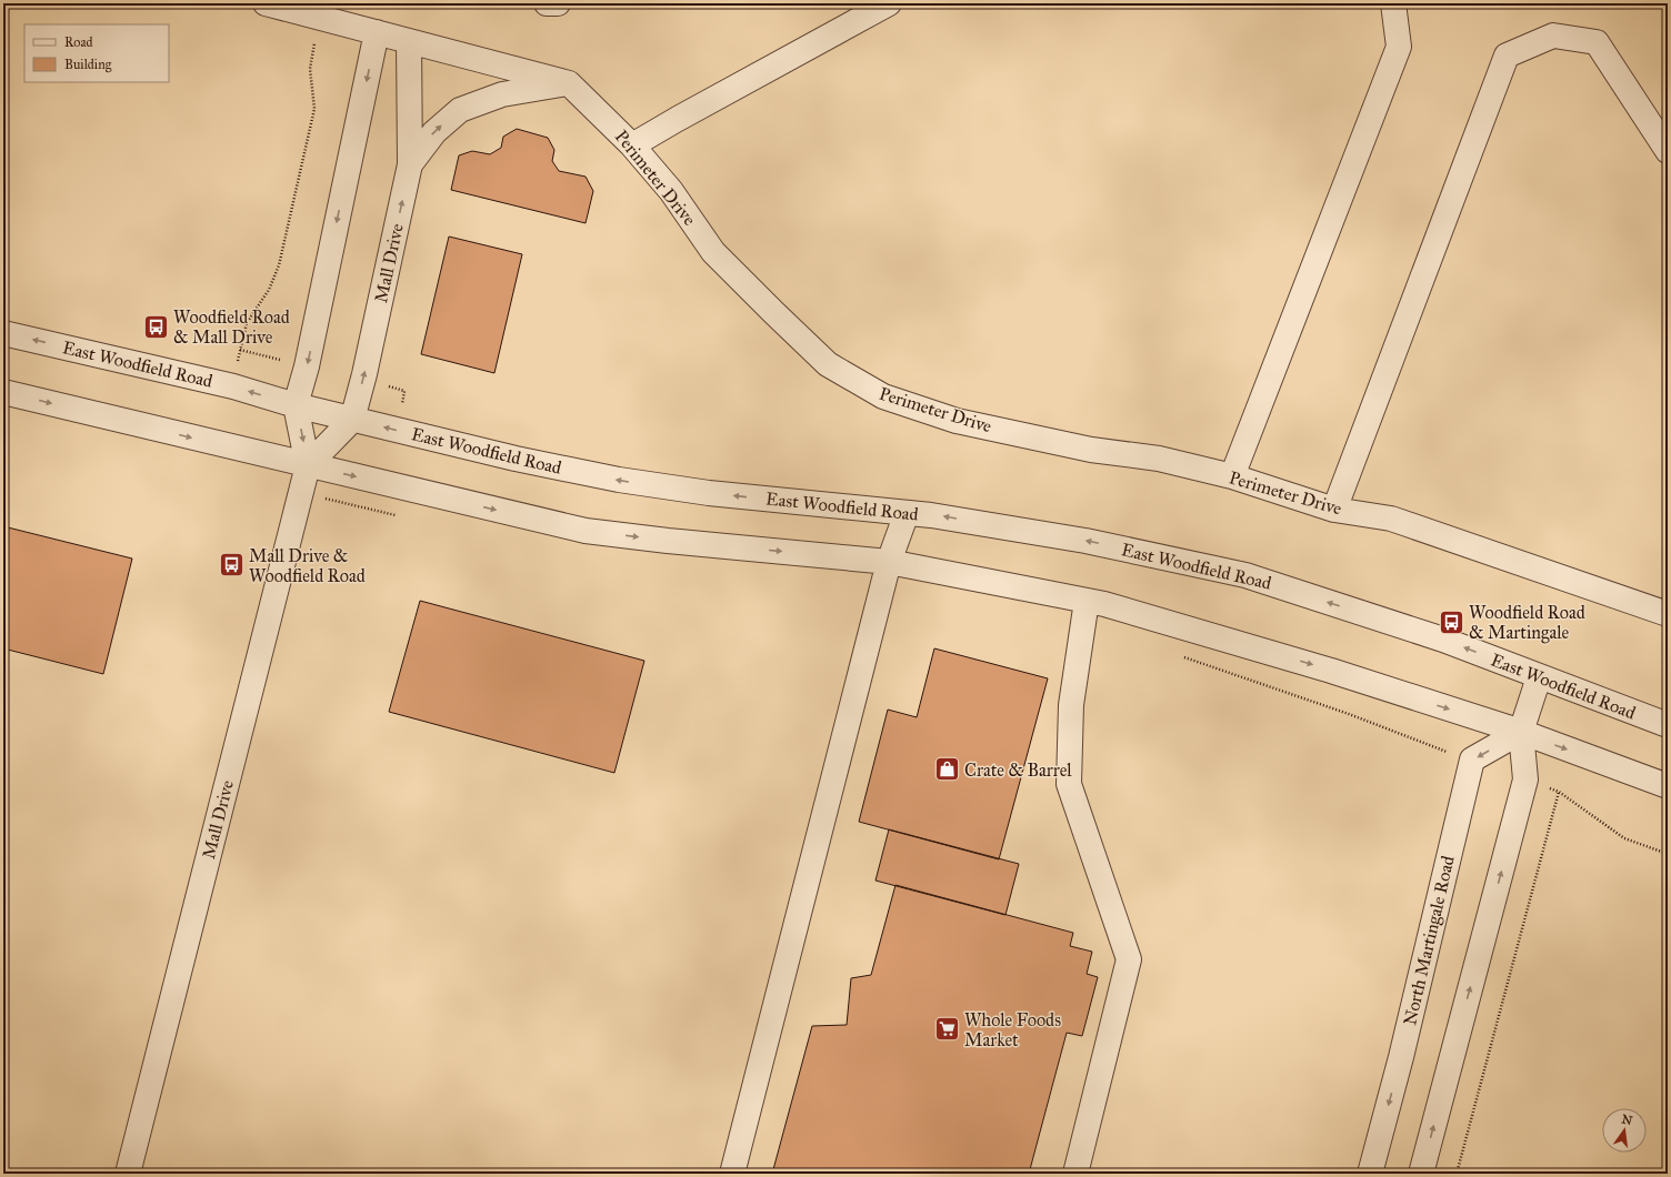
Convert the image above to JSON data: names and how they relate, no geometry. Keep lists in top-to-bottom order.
{
  "streets": {
    "street": [
      "Perimeter Drive",
      "Mall Drive",
      "East Woodfield Road",
      "North Martingale Road"
    ]
  },
  "crossings": [
    ["Mall Drive", "East Woodfield Road"]
  ],
  "places": {
    "bus stop": ["Woodfield Road & Mall Drive", "Mall Drive & Woodfield Road", "Woodfield Road & Martingale"],
    "shop": ["Crate & Barrel"],
    "supermarket": ["Whole Foods Market"]
  },
  "legend": ["Road", "Building"],
  "north": "top"
}
